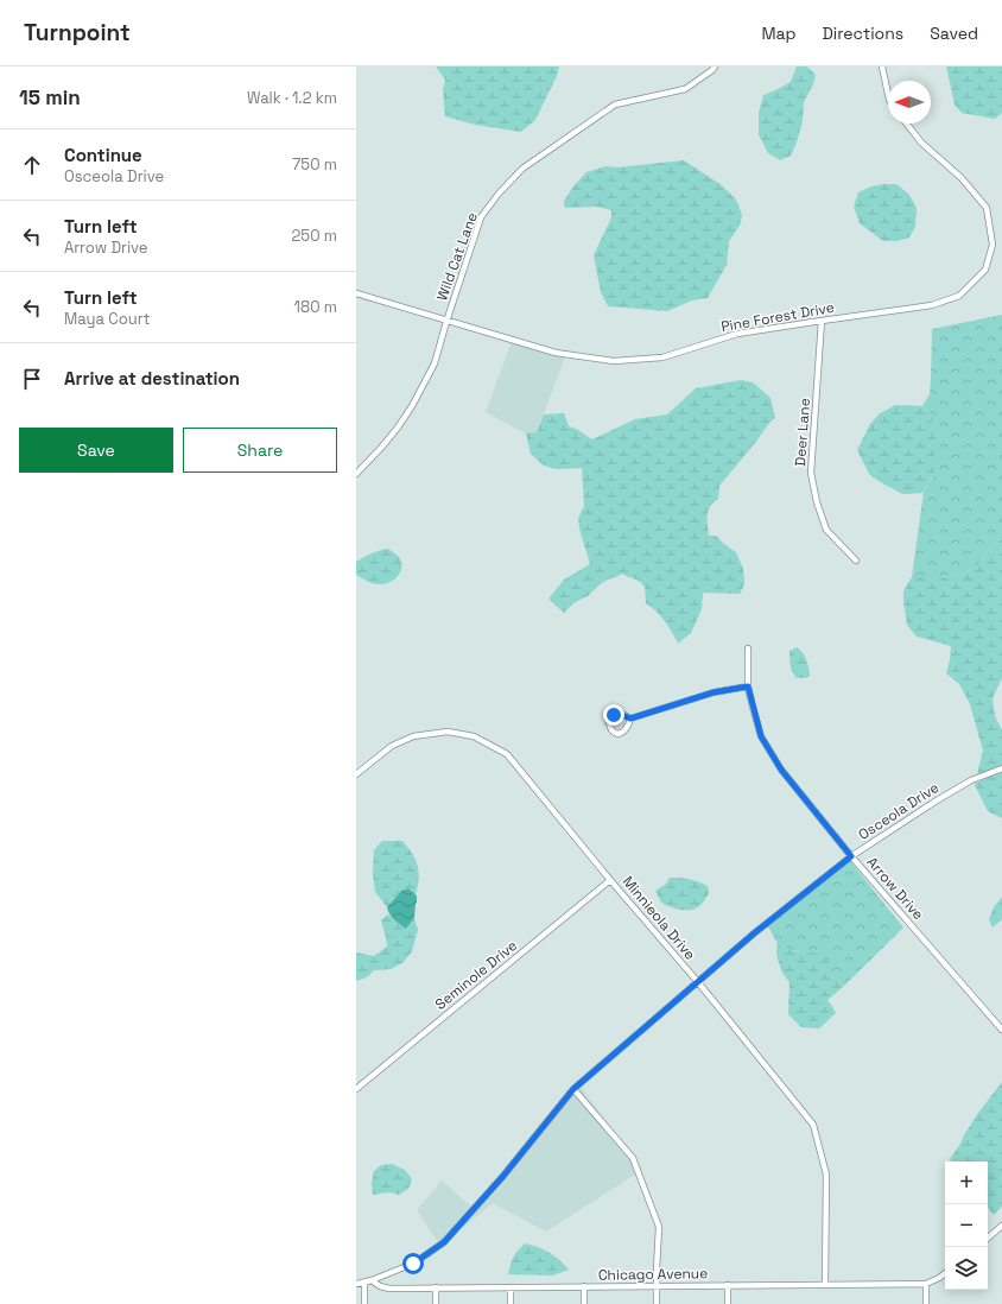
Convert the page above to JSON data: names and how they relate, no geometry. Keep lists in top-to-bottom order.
{
  "streets": {
    "street": [
      "Wild Cat Lane",
      "Pine Forest Drive",
      "Deer Lane",
      "Osceola Drive",
      "Arrow Drive",
      "Minnieola Drive",
      "Seminole Drive",
      "Chicago Avenue"
    ]
  },
  "crossings": [
    ["Wild Cat Lane", "Pine Forest Drive"],
    ["Pine Forest Drive", "Deer Lane"],
    ["Osceola Drive", "Arrow Drive"],
    ["Osceola Drive", "Minnieola Drive"],
    ["Osceola Drive", "Chicago Avenue"],
    ["Minnieola Drive", "Seminole Drive"],
    ["Minnieola Drive", "Chicago Avenue"]
  ],
  "north": "left",
  "page": {
    "header": "Turnpoint",
    "nav": ["Map", "Directions", "Saved"],
    "heading": ["15 min", "Walk · 1.2 km"],
    "list": [
      ["Continue", "Osceola Drive", "750 m"],
      ["Turn left", "Arrow Drive", "250 m"],
      ["Turn left", "Maya Court", "180 m"],
      "Arrive at destination"
    ],
    "buttons": ["Save", "Share"],
    "map_buttons": ["+", "−"]
  }
}
